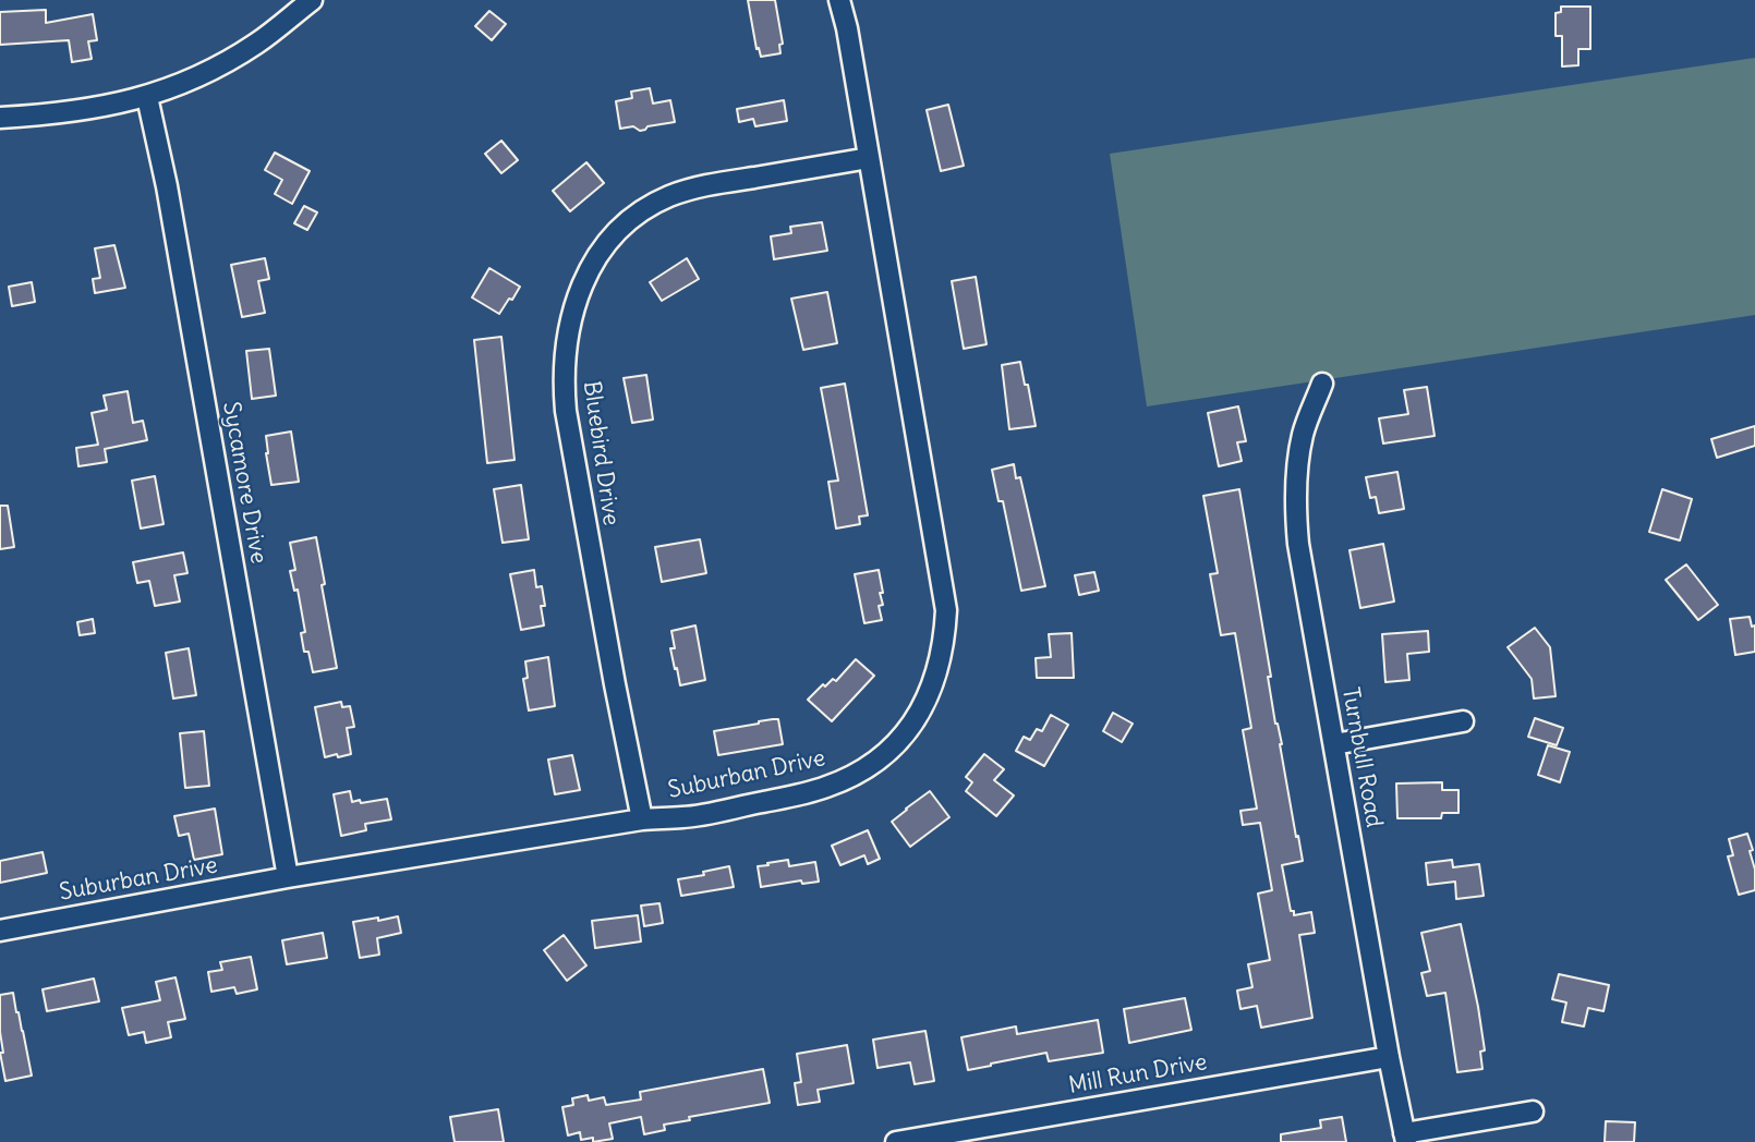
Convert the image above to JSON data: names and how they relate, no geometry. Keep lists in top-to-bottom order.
{
  "streets": {
    "street": [
      "Bluebird Drive",
      "Sycamore Drive",
      "Turnbull Road",
      "Suburban Drive",
      "Mill Run Drive"
    ]
  },
  "crossings": [
    ["Bluebird Drive", "Suburban Drive"],
    ["Sycamore Drive", "Suburban Drive"],
    ["Turnbull Road", "Mill Run Drive"]
  ]
}
